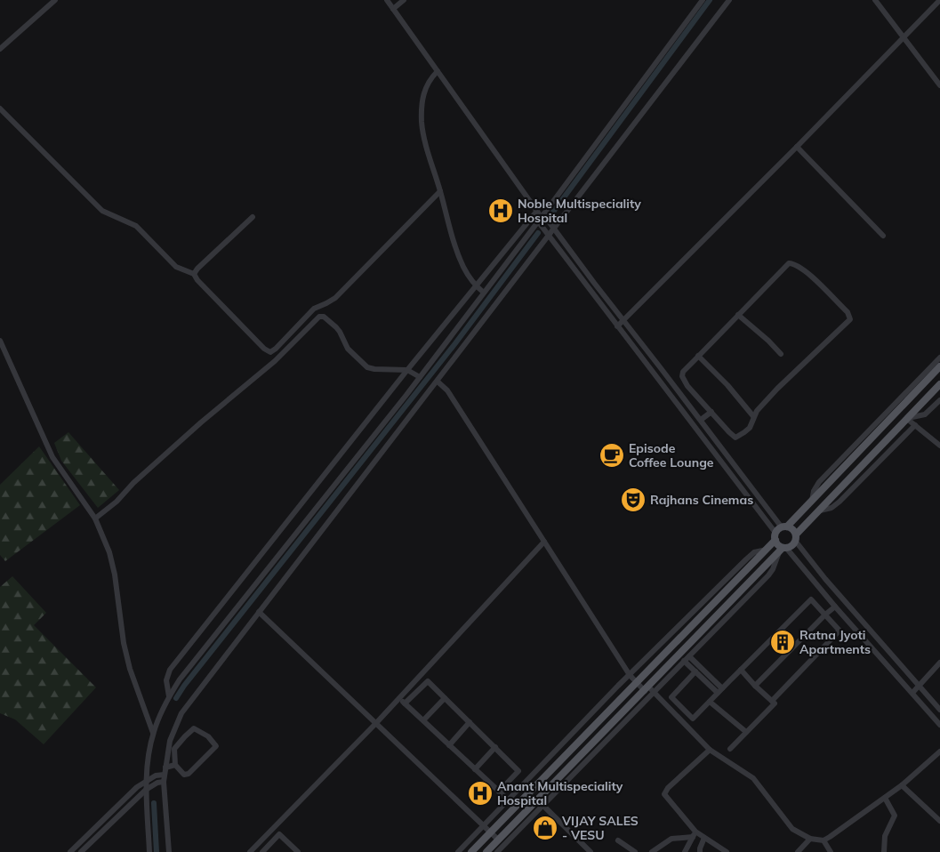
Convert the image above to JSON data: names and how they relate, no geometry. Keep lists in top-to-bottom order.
{
  "places": {
    "hospital": ["Noble Multispeciality Hospital", "Anant Multispeciality Hospital"],
    "cafe": ["Episode Coffee Lounge"],
    "theatre": ["Rajhans Cinemas"],
    "building": ["Ratna Jyoti Apartments"],
    "shop": ["VIJAY SALES - VESU"]
  }
}
